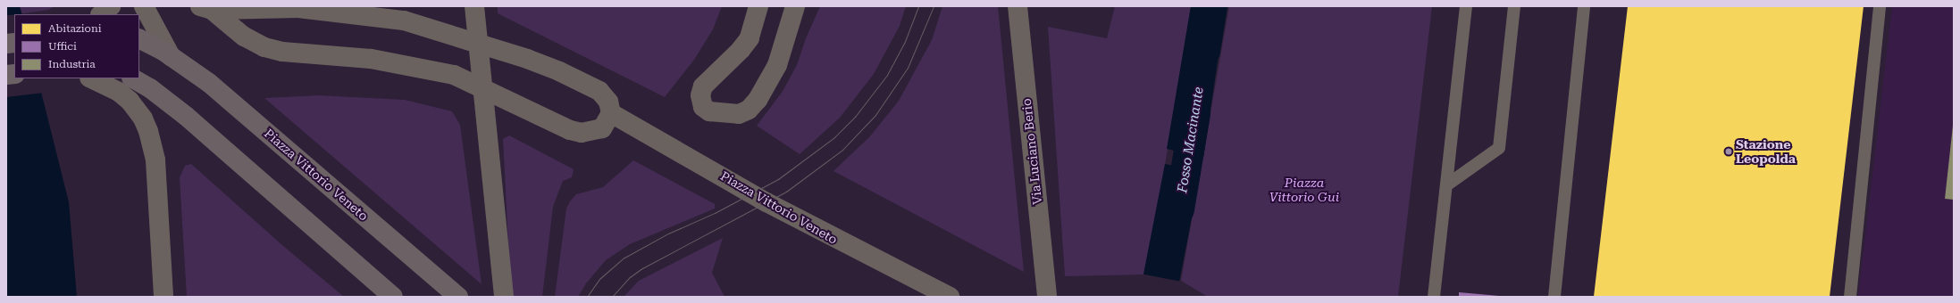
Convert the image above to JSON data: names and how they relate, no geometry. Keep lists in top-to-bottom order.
{
  "streets": {
    "main road": ["Piazza Vittorio Veneto"],
    "street": ["Via Luciano Berio"]
  },
  "water": ["Fosso Macinante"],
  "parks": ["Piazza Vittorio Gui"],
  "places": ["Stazione Leopolda"],
  "legend": ["Abitazioni", "Uffici", "Industria"]
}
